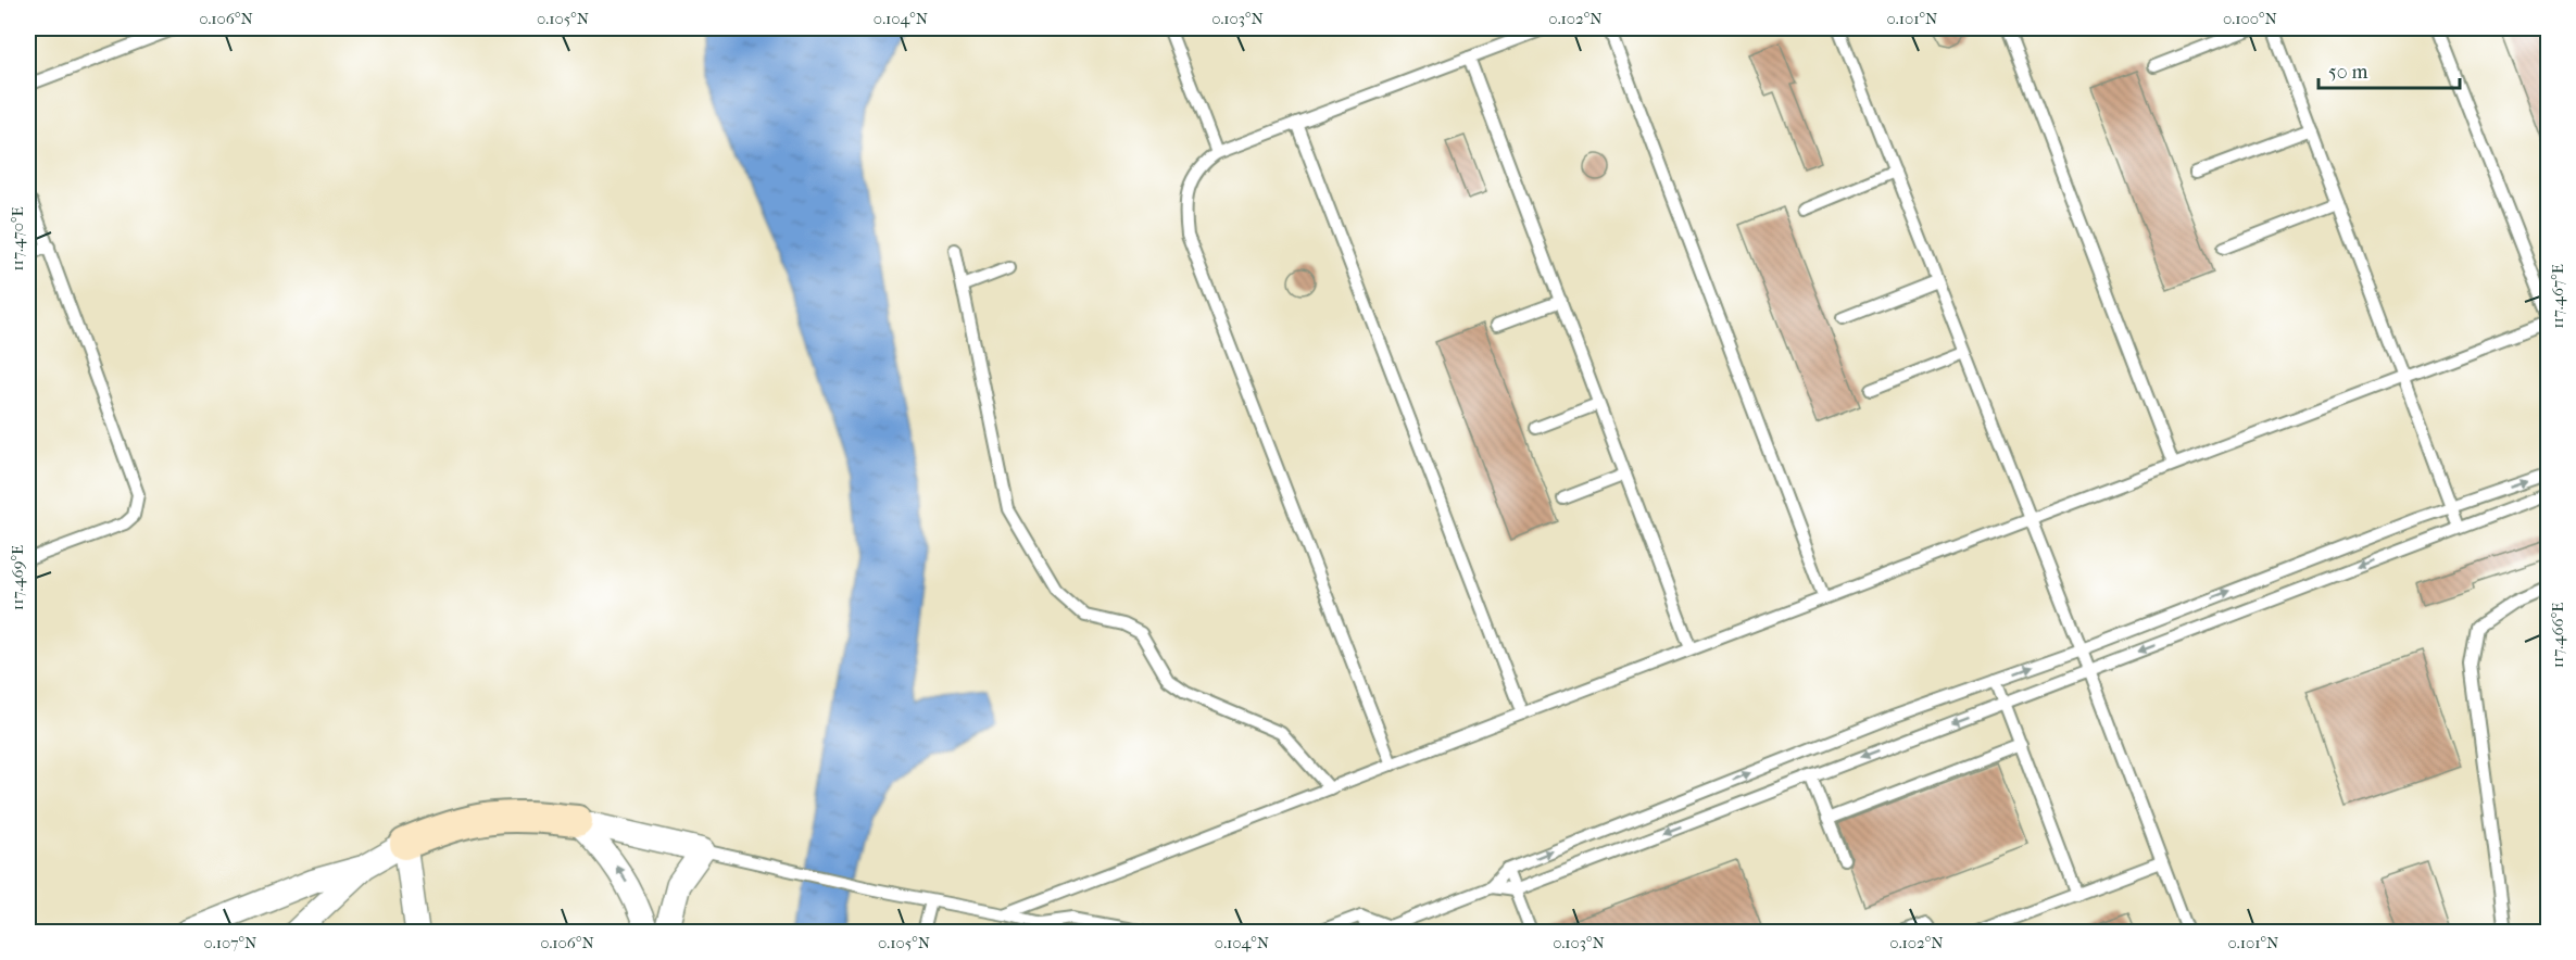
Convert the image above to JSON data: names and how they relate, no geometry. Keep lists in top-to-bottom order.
{
  "scale_bar": "50 m",
  "coordinates": [
    "0.106°N",
    "0.105°N",
    "0.104°N",
    "0.103°N",
    "0.102°N",
    "0.101°N",
    "0.100°N",
    "117.470°E",
    "117.467°E",
    "117.469°E",
    "117.466°E",
    "0.107°N"
  ]
}
